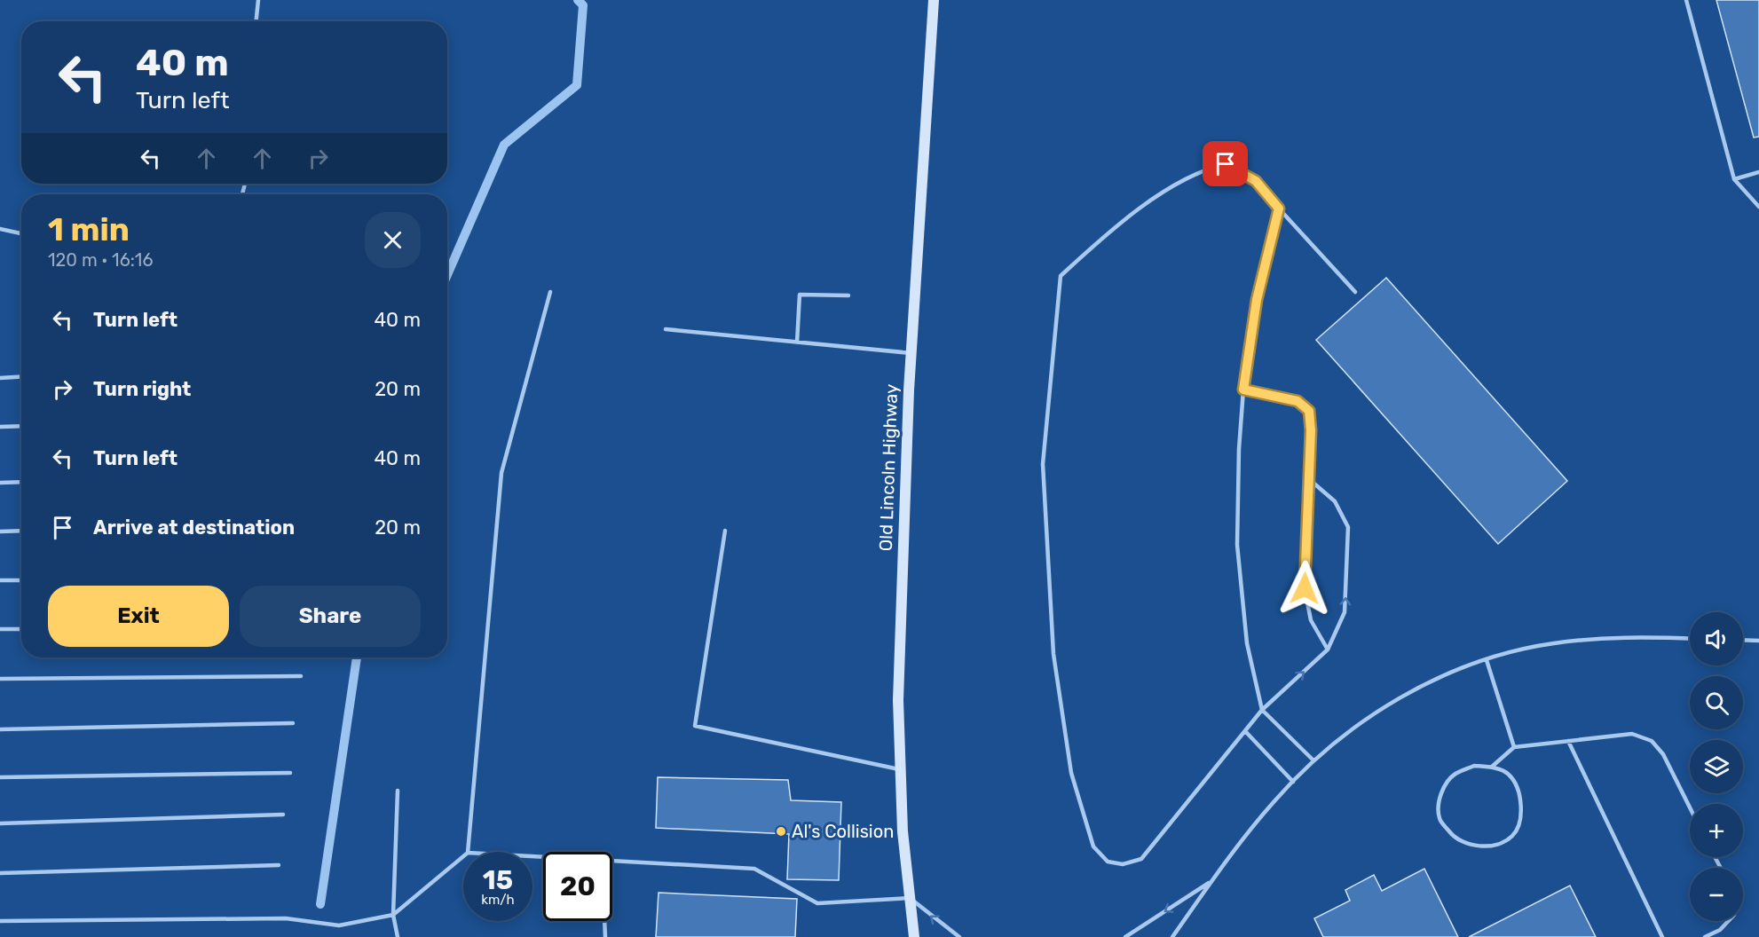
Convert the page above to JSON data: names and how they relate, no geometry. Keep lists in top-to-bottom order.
{
  "streets": {
    "main road": ["Old Lincoln Highway"]
  },
  "places": ["Al's Collision"],
  "page": {
    "turn": ["40 m", "Turn left"],
    "heading": ["1 min", "120 m · 16:16"],
    "list": [
      {
        "name": "Turn left",
        "value": "40 m"
      },
      {
        "name": "Turn right",
        "value": "20 m"
      },
      {
        "name": "Turn left",
        "value": "40 m"
      },
      {
        "name": "Arrive at destination",
        "value": "20 m"
      }
    ],
    "buttons": ["Exit", "Share"],
    "map_buttons": ["+", "−"],
    "speed": "15 km/h",
    "limit": "20"
  }
}
